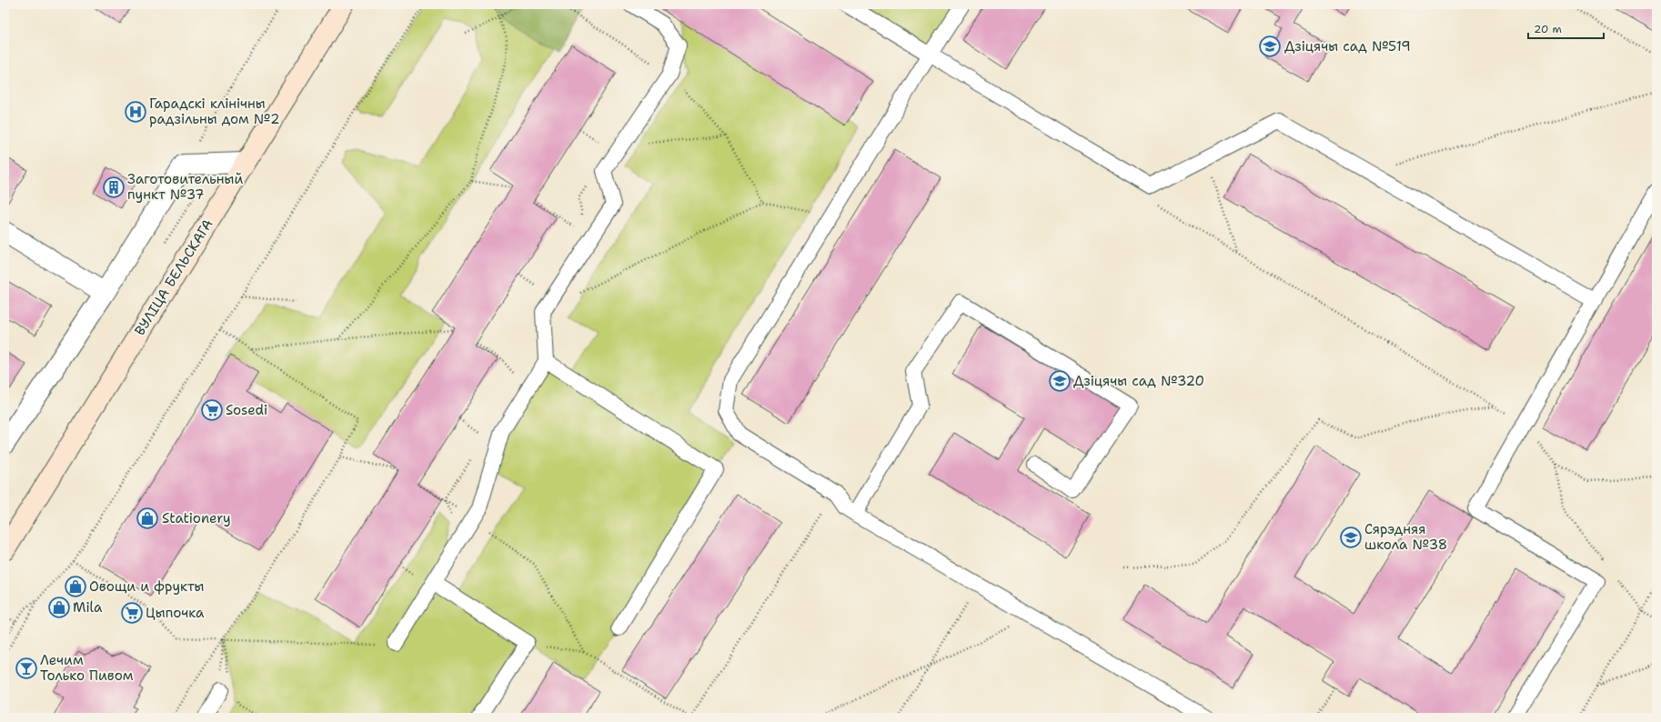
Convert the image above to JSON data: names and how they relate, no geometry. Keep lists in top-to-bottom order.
{
  "streets": {
    "main road": ["ВУЛІЦА БЕЛЬСКАГА"]
  },
  "places": {
    "school or university": ["Дзіцячы сад №519", "Дзіцячы сад №320", "Сярэдняя школа №38"],
    "hospital": ["Гарадскі клінічны радзільны дом №2"],
    "building": ["Заготовительный пункт №37"],
    "supermarket": ["Sosedi", "Цыпочка"],
    "shop": ["Stationery", "Овощи и фрукты", "Mila"],
    "bar": ["Лечим Только Пивом"]
  },
  "scale_bar": "20 m"
}
